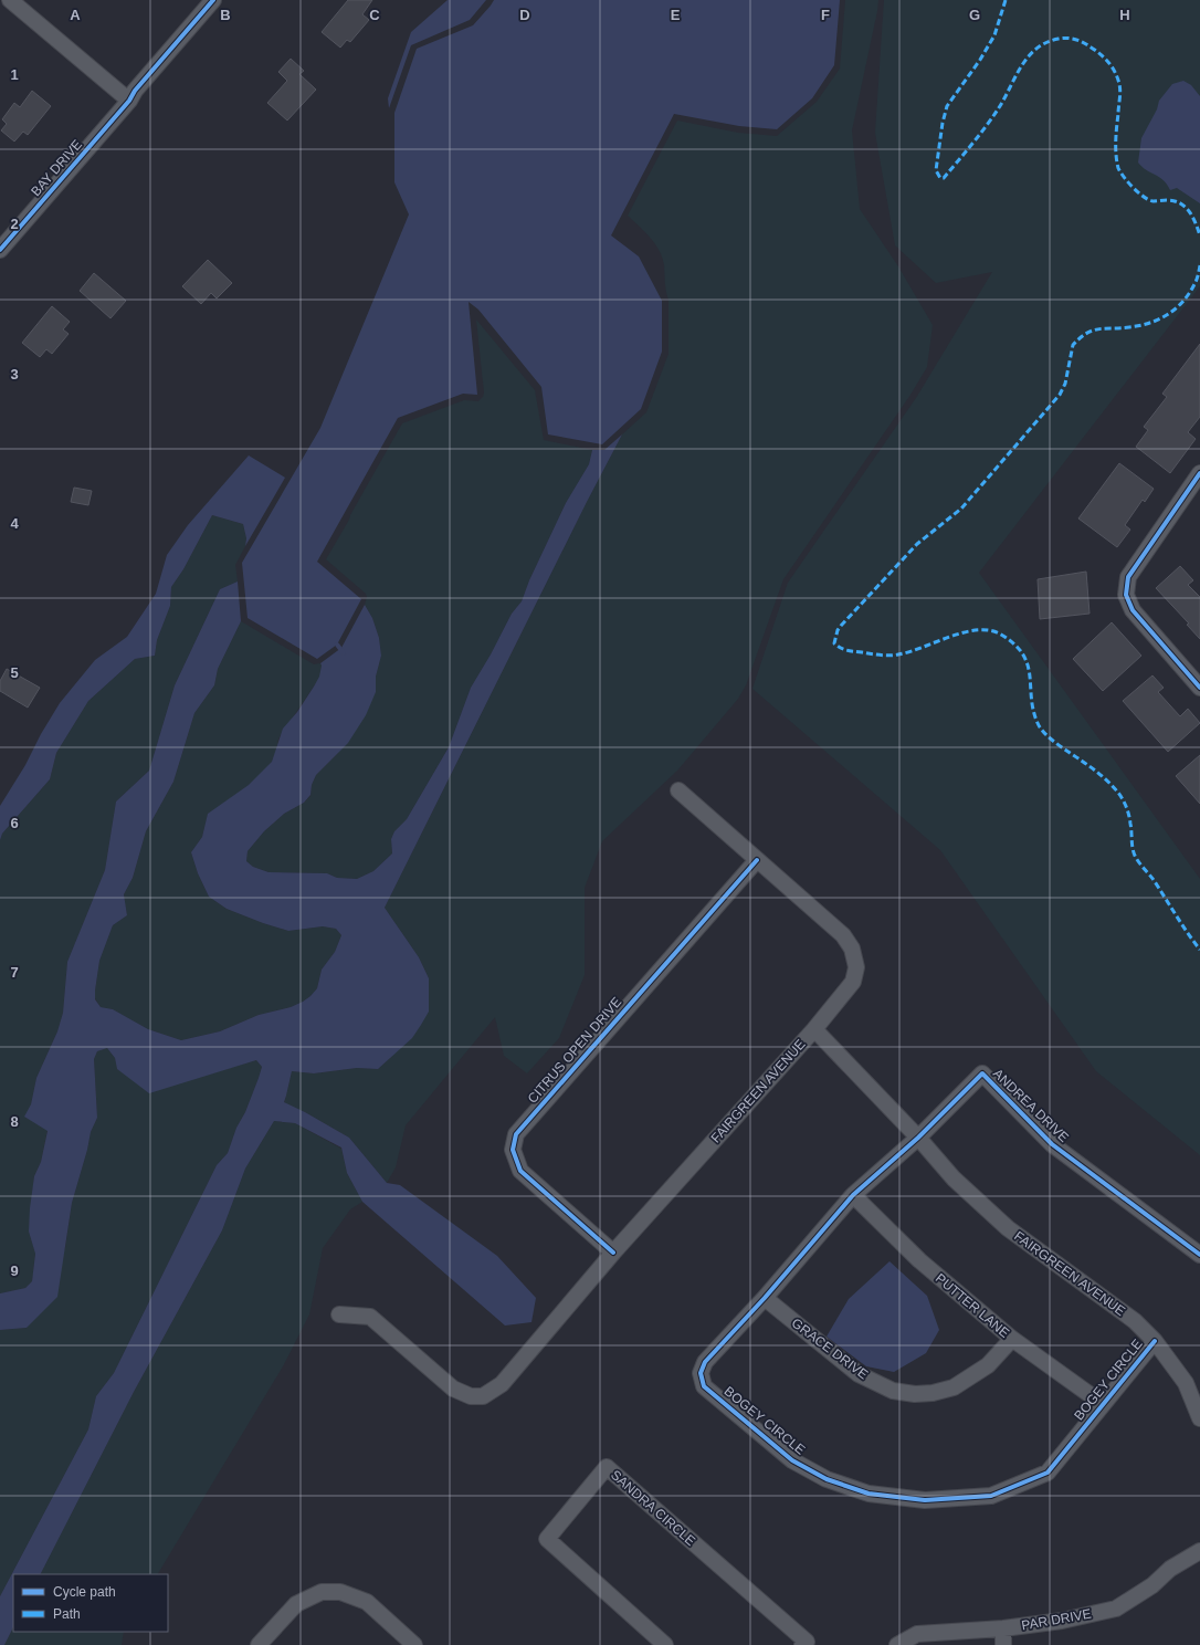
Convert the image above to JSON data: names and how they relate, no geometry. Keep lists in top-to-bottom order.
{
  "streets": {
    "street": [
      "BAY DRIVE",
      "CITRUS OPEN DRIVE",
      "FAIRGREEN AVENUE",
      "ANDREA DRIVE",
      "PUTTER LANE",
      "GRACE DRIVE",
      "BOGEY CIRCLE",
      "SANDRA CIRCLE",
      "PAR DRIVE"
    ]
  },
  "crossings": [
    ["CITRUS OPEN DRIVE", "FAIRGREEN AVENUE"],
    ["FAIRGREEN AVENUE", "ANDREA DRIVE"],
    ["FAIRGREEN AVENUE", "BOGEY CIRCLE"],
    ["ANDREA DRIVE", "BOGEY CIRCLE"],
    ["PUTTER LANE", "GRACE DRIVE"],
    ["PUTTER LANE", "BOGEY CIRCLE"],
    ["GRACE DRIVE", "BOGEY CIRCLE"]
  ],
  "legend": ["Cycle path", "Path"],
  "grid": {
    "columns": [
      "A",
      "B",
      "C",
      "D",
      "E",
      "F",
      "G",
      "H"
    ],
    "rows": [
      "1",
      "2",
      "3",
      "4",
      "5",
      "6",
      "7",
      "8",
      "9"
    ]
  }
}
